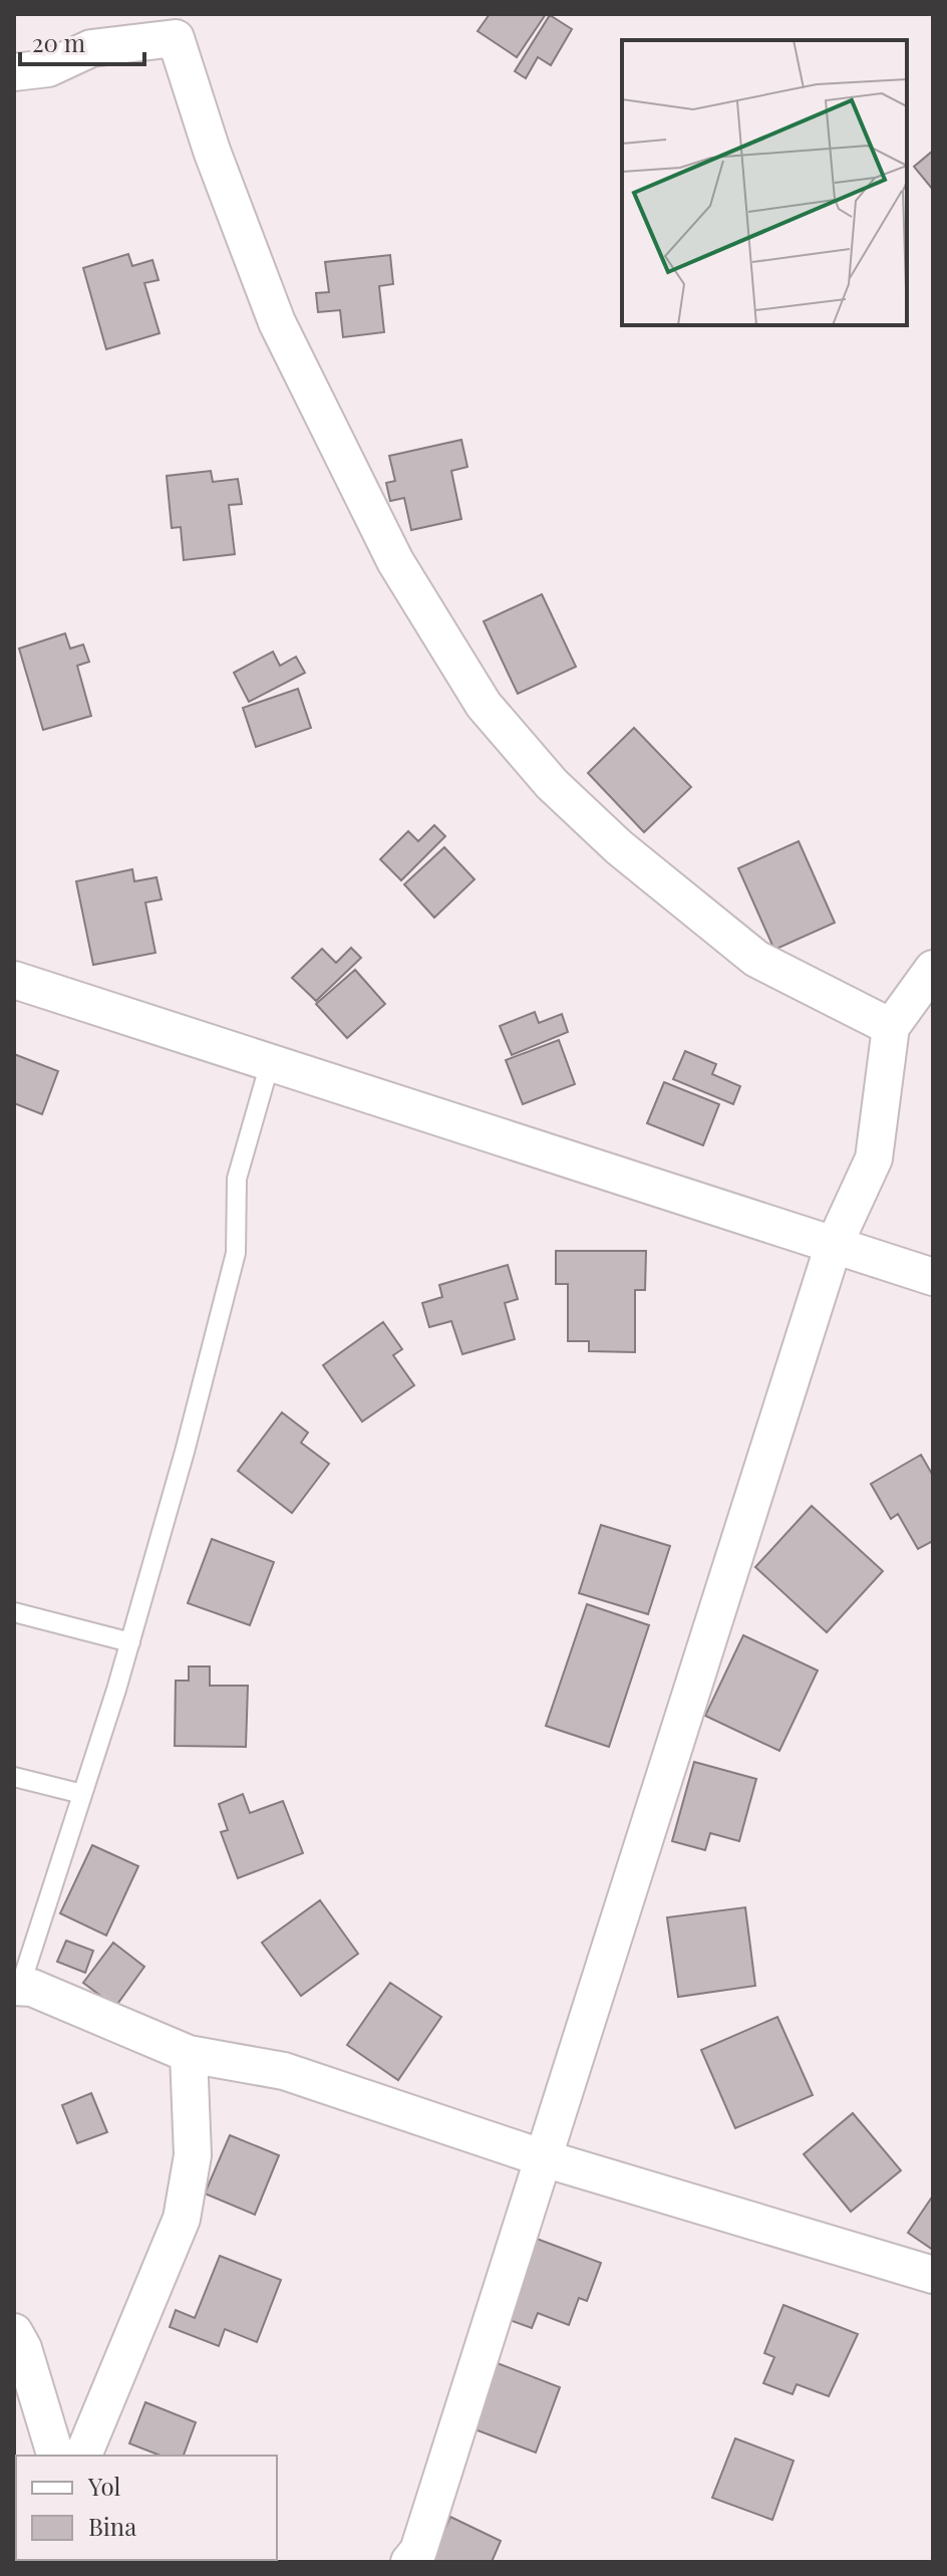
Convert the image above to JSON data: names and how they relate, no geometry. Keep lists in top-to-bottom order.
{
  "legend": ["Yol", "Bina"],
  "scale_bar": "20 m"
}
